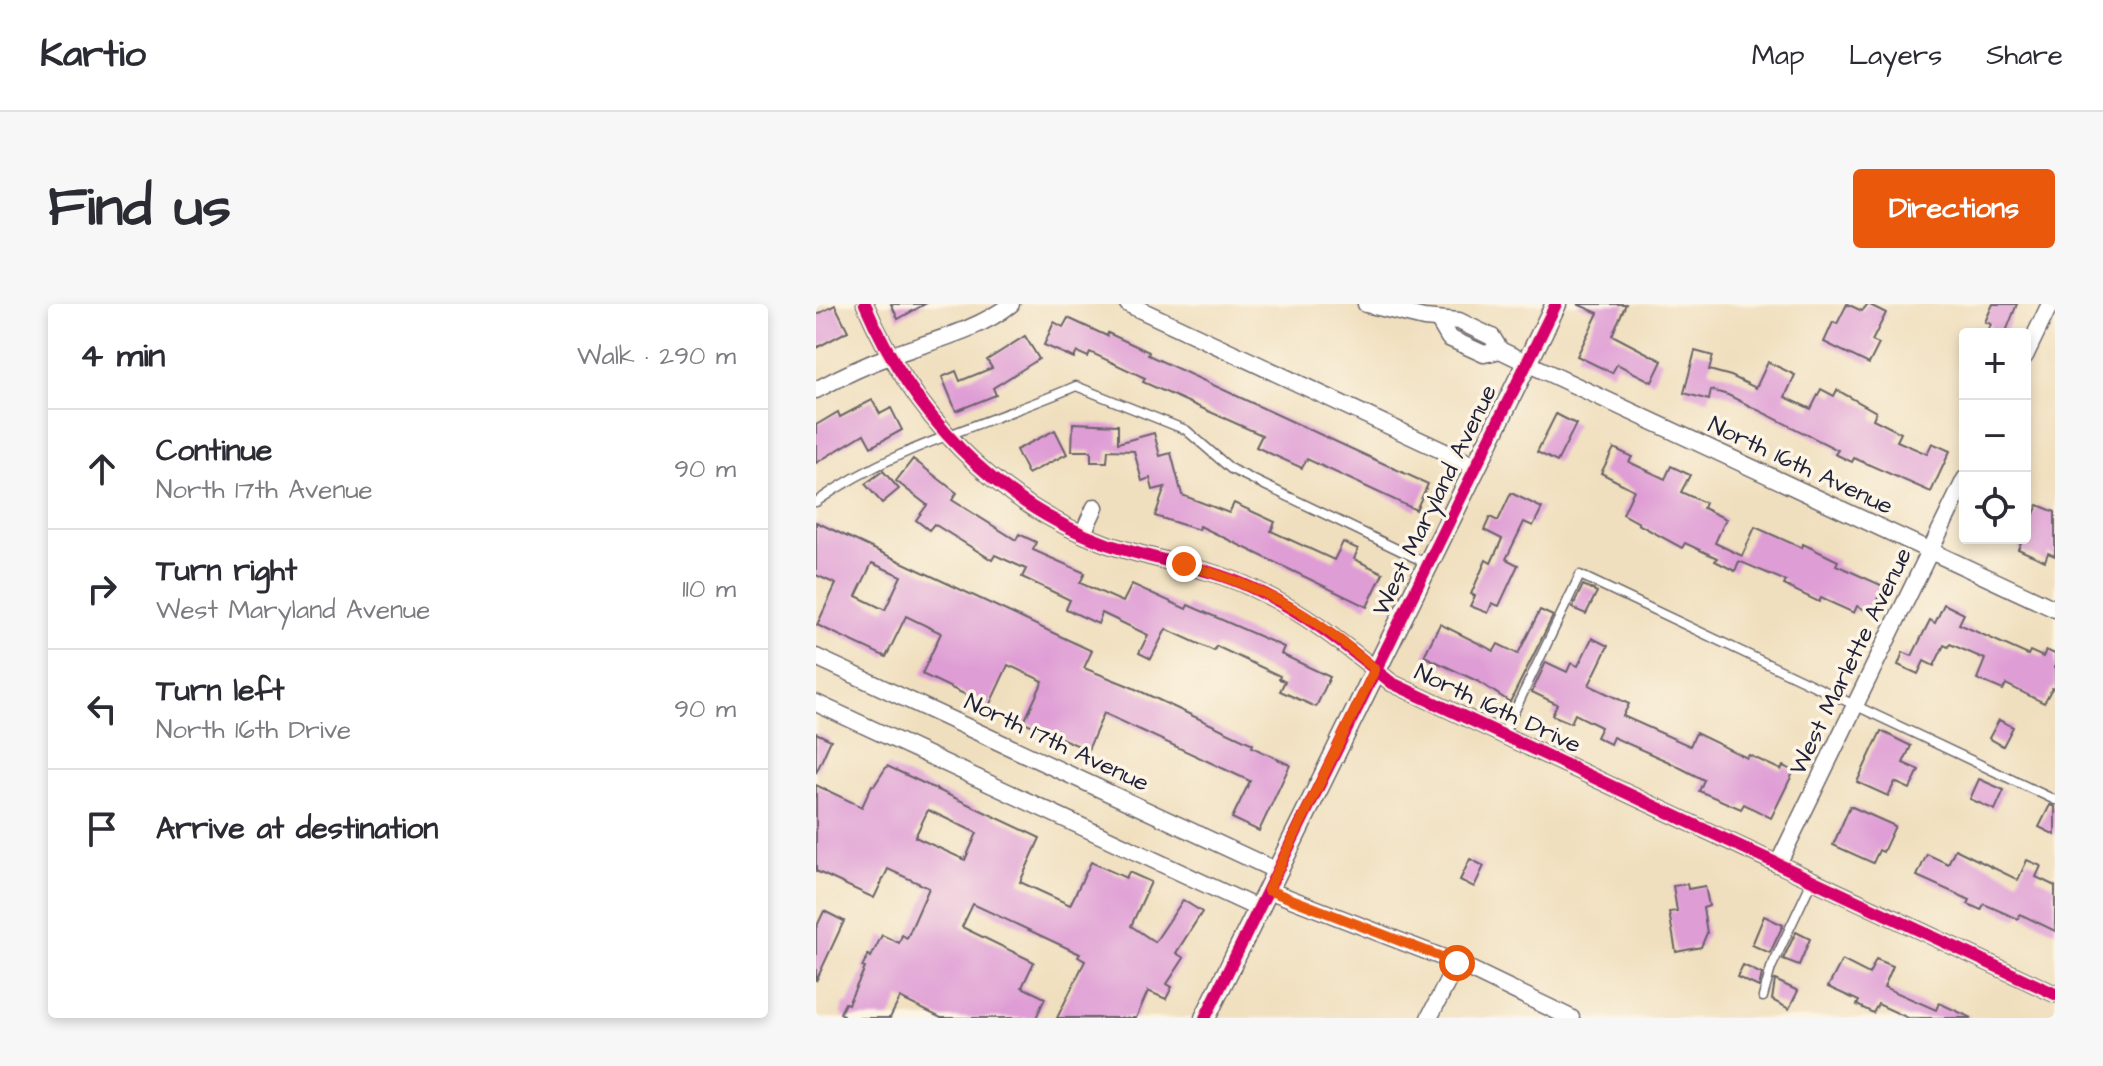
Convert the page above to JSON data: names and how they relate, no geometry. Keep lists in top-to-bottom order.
{
  "streets": {
    "street": [
      "North 16th Avenue",
      "West Maryland Avenue",
      "West Marlette Avenue",
      "North 16th Drive",
      "North 17th Avenue"
    ]
  },
  "crossings": [
    ["North 16th Avenue", "West Maryland Avenue"],
    ["North 16th Avenue", "West Marlette Avenue"],
    ["West Maryland Avenue", "North 16th Drive"],
    ["West Maryland Avenue", "North 17th Avenue"],
    ["West Marlette Avenue", "North 16th Drive"]
  ],
  "page": {
    "header": "Kartio",
    "nav": ["Map", "Layers", "Share"],
    "title": "Find us",
    "buttons": "Directions",
    "heading": ["4 min", "Walk · 290 m"],
    "map_buttons": ["+", "−"],
    "list": [
      ["Continue", "North 17th Avenue", "90 m"],
      ["Turn right", "West Maryland Avenue", "110 m"],
      ["Turn left", "North 16th Drive", "90 m"],
      "Arrive at destination"
    ]
  }
}
